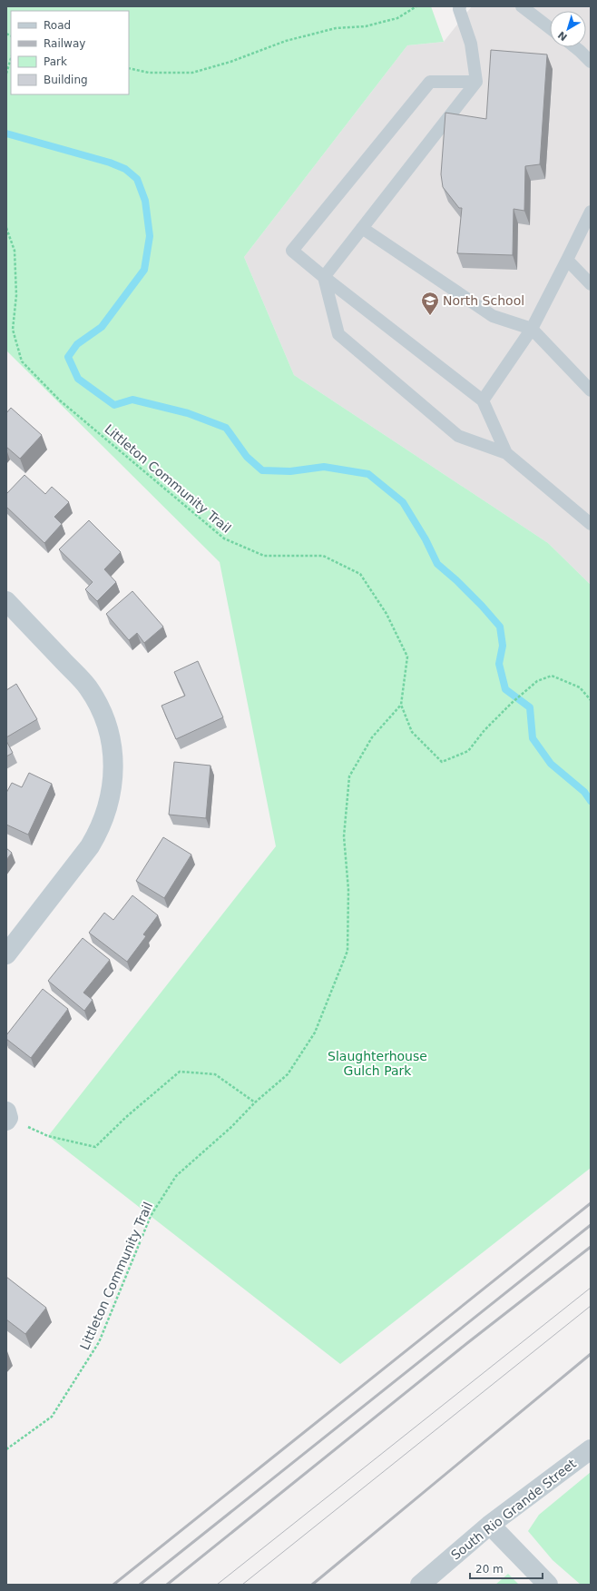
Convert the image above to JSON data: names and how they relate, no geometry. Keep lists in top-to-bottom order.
{
  "streets": {
    "street": ["South Rio Grande Street"],
    "path": ["Littleton Community Trail"]
  },
  "parks": ["Slaughterhouse Gulch Park"],
  "places": {
    "school or university": ["North School"]
  },
  "legend": [
    "Road",
    "Railway",
    "Park",
    "Building"
  ],
  "scale_bar": "20 m",
  "north": "bottom left"
}
